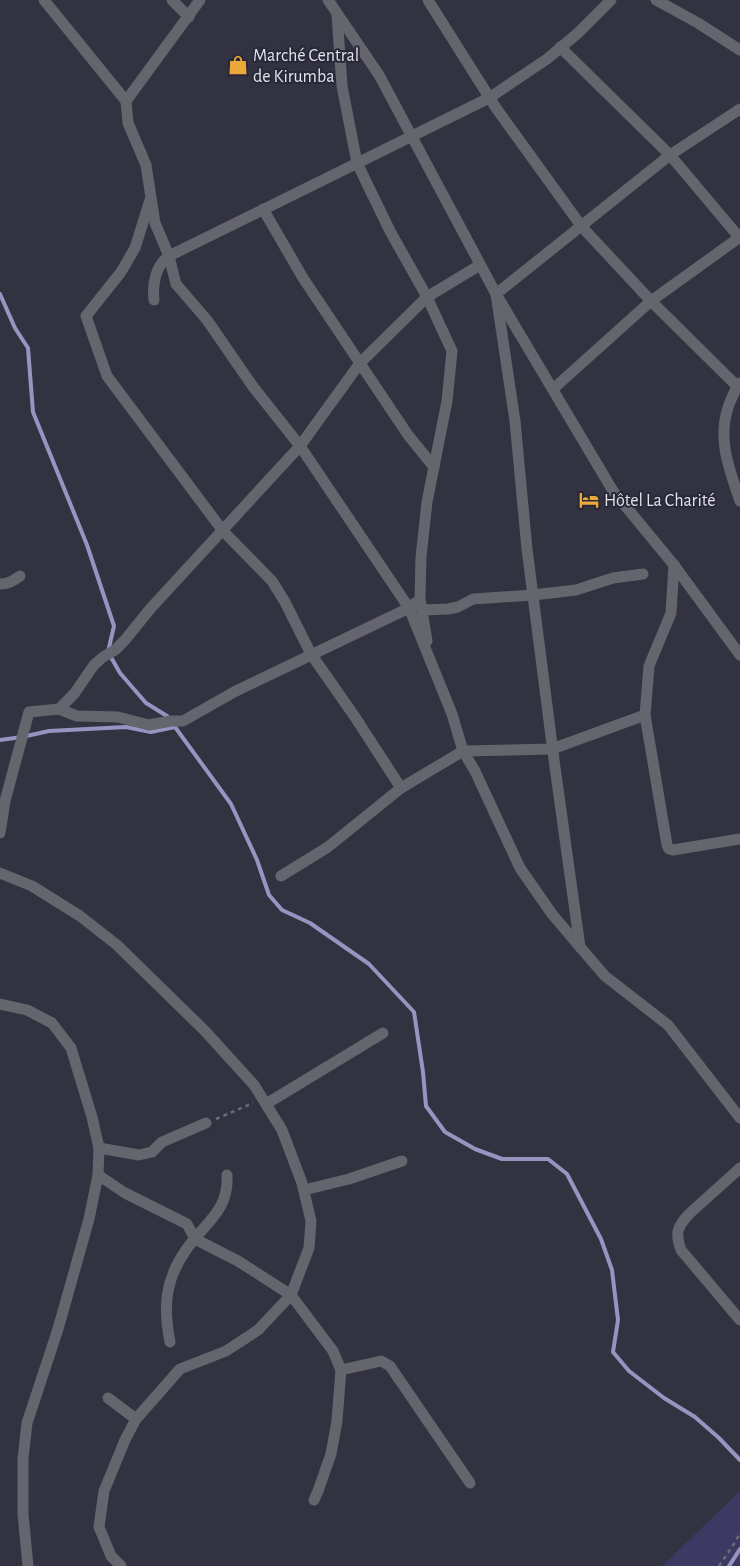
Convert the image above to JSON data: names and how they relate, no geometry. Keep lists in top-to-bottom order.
{
  "places": {
    "shop": ["Marché Central de Kirumba"],
    "hotel": ["Hôtel La Charité"]
  }
}
